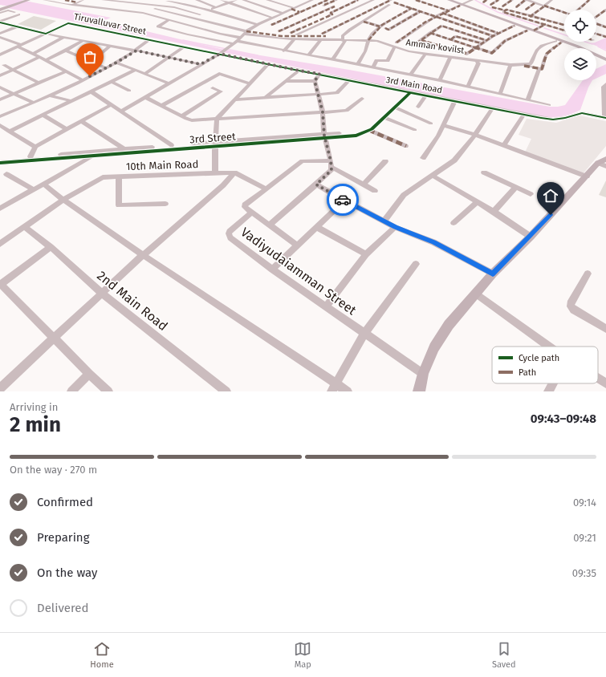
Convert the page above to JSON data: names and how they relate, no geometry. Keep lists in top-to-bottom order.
{
  "streets": {
    "street": [
      "Tiruvalluvar Street",
      "Amman kovilst",
      "3rd Main Road",
      "3rd Street",
      "10th Main Road",
      "Vadiyudaiamman Street",
      "2nd Main Road"
    ]
  },
  "crossings": [
    ["Tiruvalluvar Street", "3rd Main Road"],
    ["3rd Main Road", "3rd Street"],
    ["10th Main Road", "2nd Main Road"]
  ],
  "legend": ["Cycle path", "Path"],
  "page": {
    "heading": ["2 min", "Arriving in", "09:43–09:48"],
    "bar": "On the way · 270 m",
    "list": [
      ["Confirmed", "09:14"],
      ["Preparing", "09:21"],
      ["On the way", "09:35"],
      "Delivered"
    ],
    "tabs": ["Home", "Map", "Saved"]
  }
}
